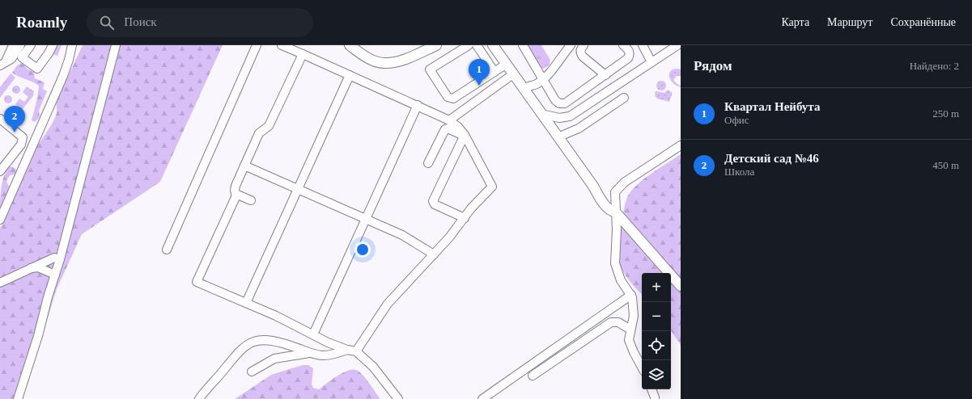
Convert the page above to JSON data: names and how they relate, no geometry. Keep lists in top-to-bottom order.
{
  "page": {
    "header": "Roamly",
    "search": "Поиск",
    "nav": ["Карта", "Маршрут", "Сохранённые"],
    "heading": ["Рядом", "Найдено: 2"],
    "pins": ["1", "2"],
    "list": [
      {
        "mark": "1",
        "name": "Квартал Нейбута",
        "note": "Офис",
        "value": "250 m"
      },
      {
        "mark": "2",
        "name": "Детский сад №46",
        "note": "Школа",
        "value": "450 m"
      }
    ],
    "map_buttons": ["+", "−"]
  }
}
